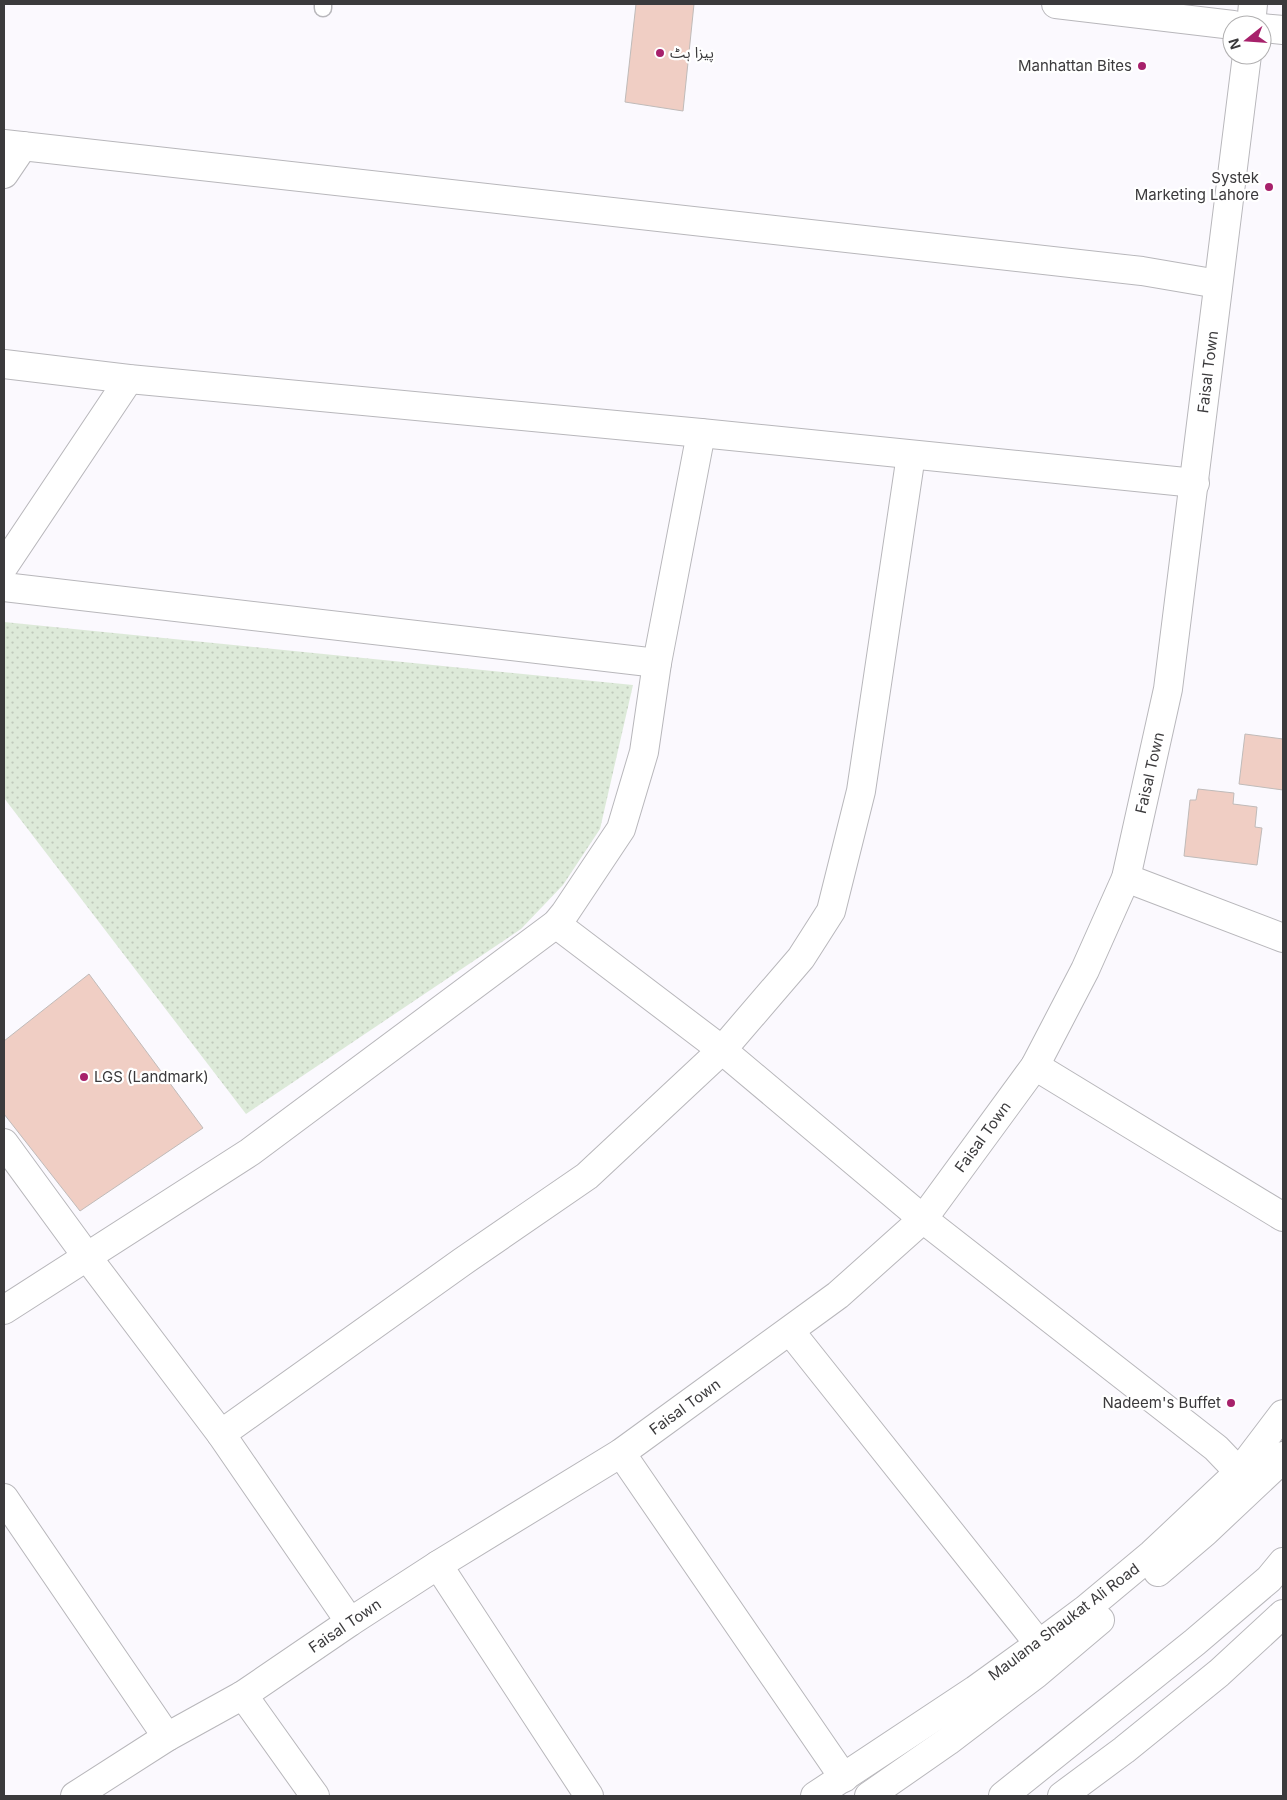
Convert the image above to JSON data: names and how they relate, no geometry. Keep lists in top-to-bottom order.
{
  "streets": {
    "street": ["Faisal Town", "Maulana Shaukat Ali Road"]
  },
  "places": [
    "پیزا ہٹ",
    "Manhattan Bites",
    "Systek Marketing Lahore",
    "LGS (Landmark)",
    "Nadeem's Buffet"
  ],
  "north": "left"
}
